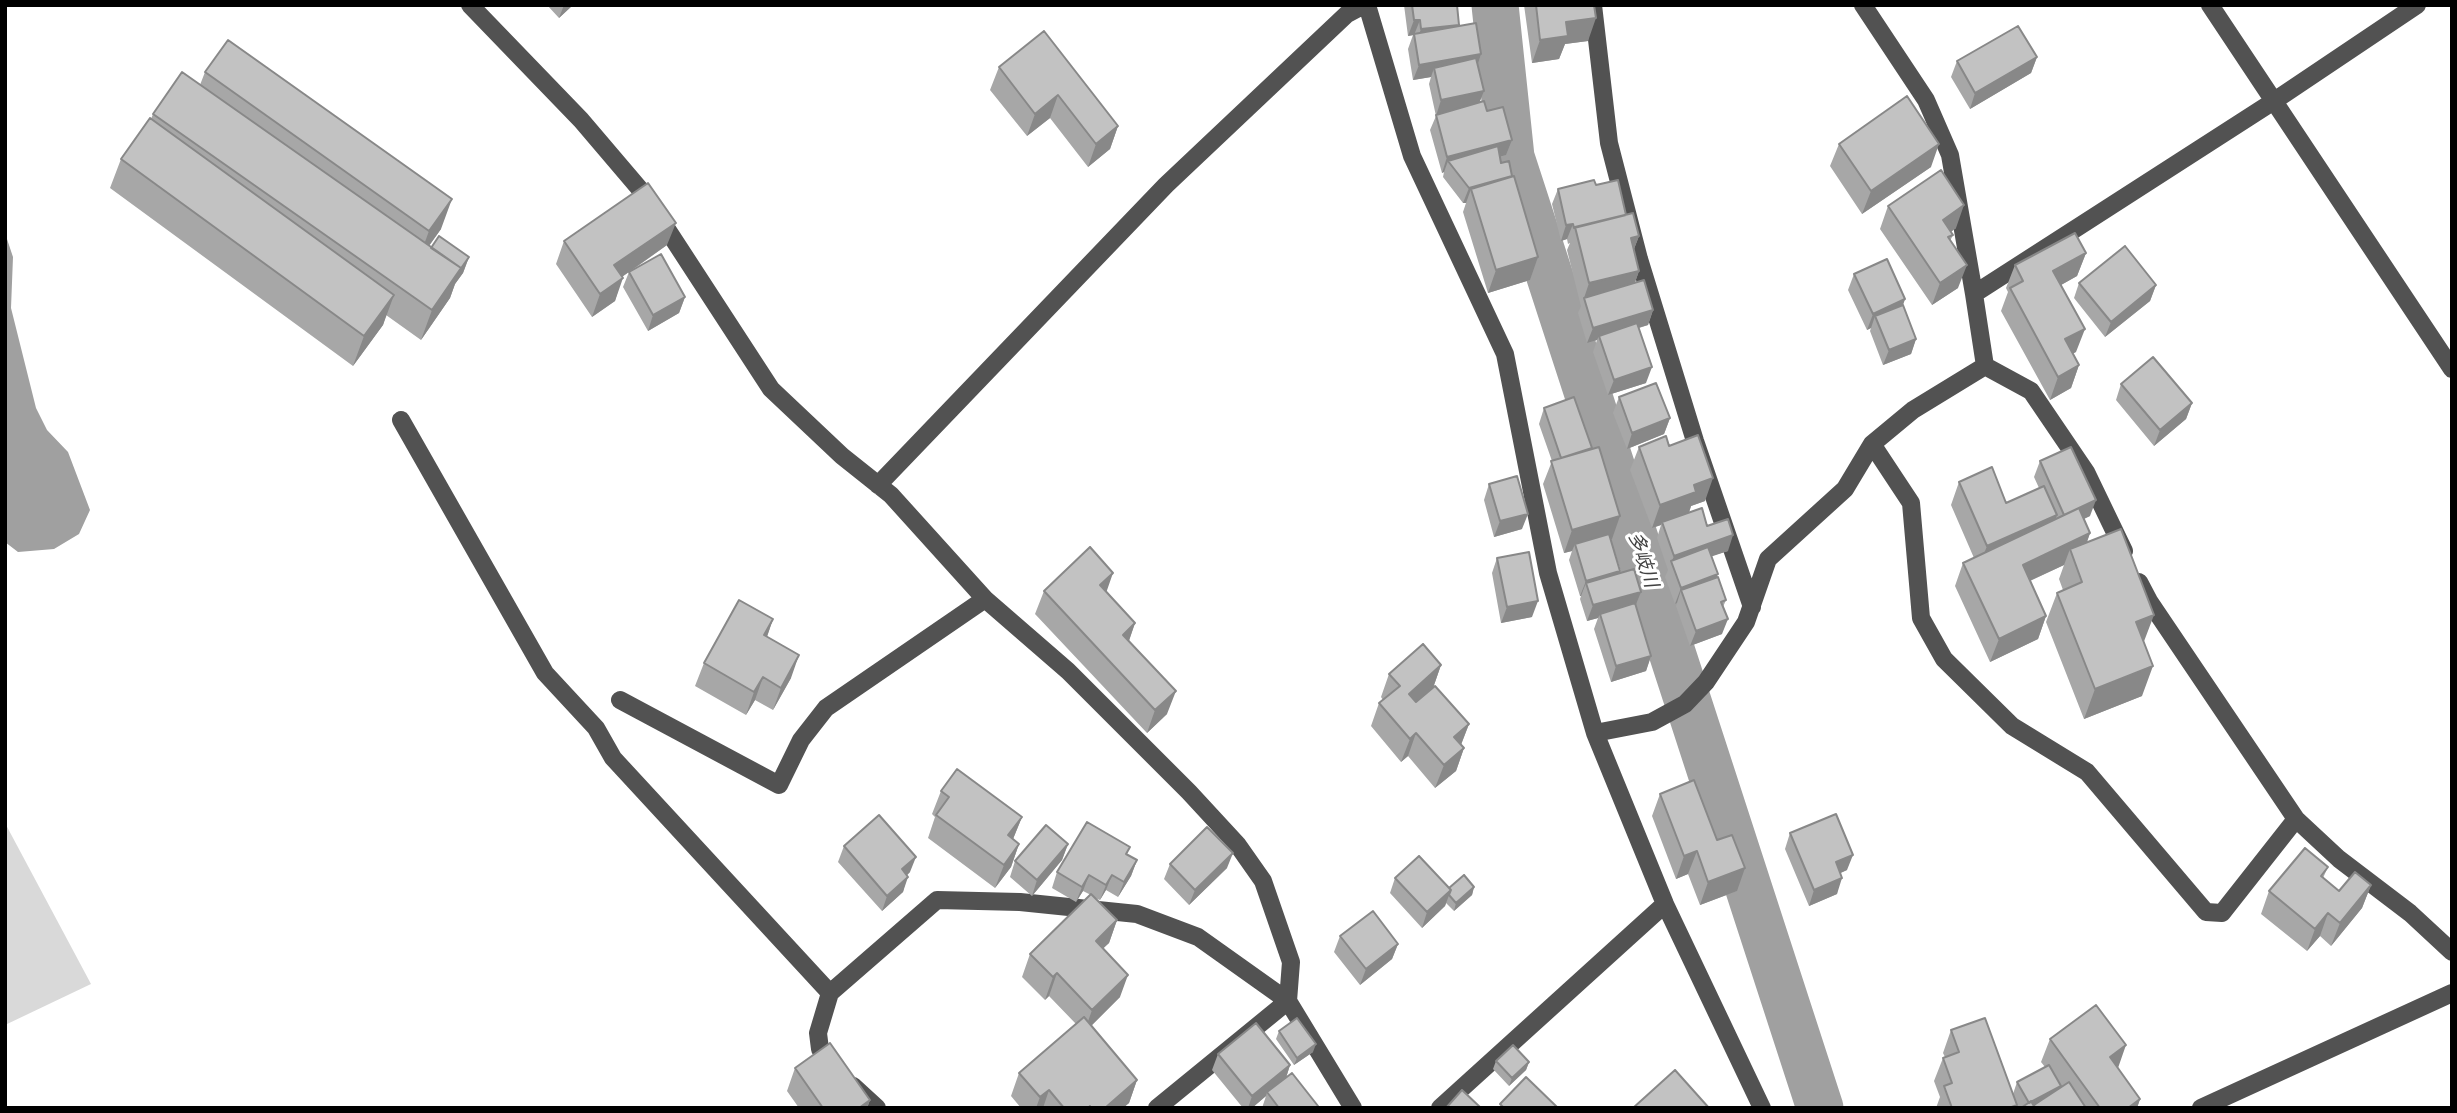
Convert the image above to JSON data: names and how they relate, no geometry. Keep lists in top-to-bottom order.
{
  "water": ["多岐川"]
}
